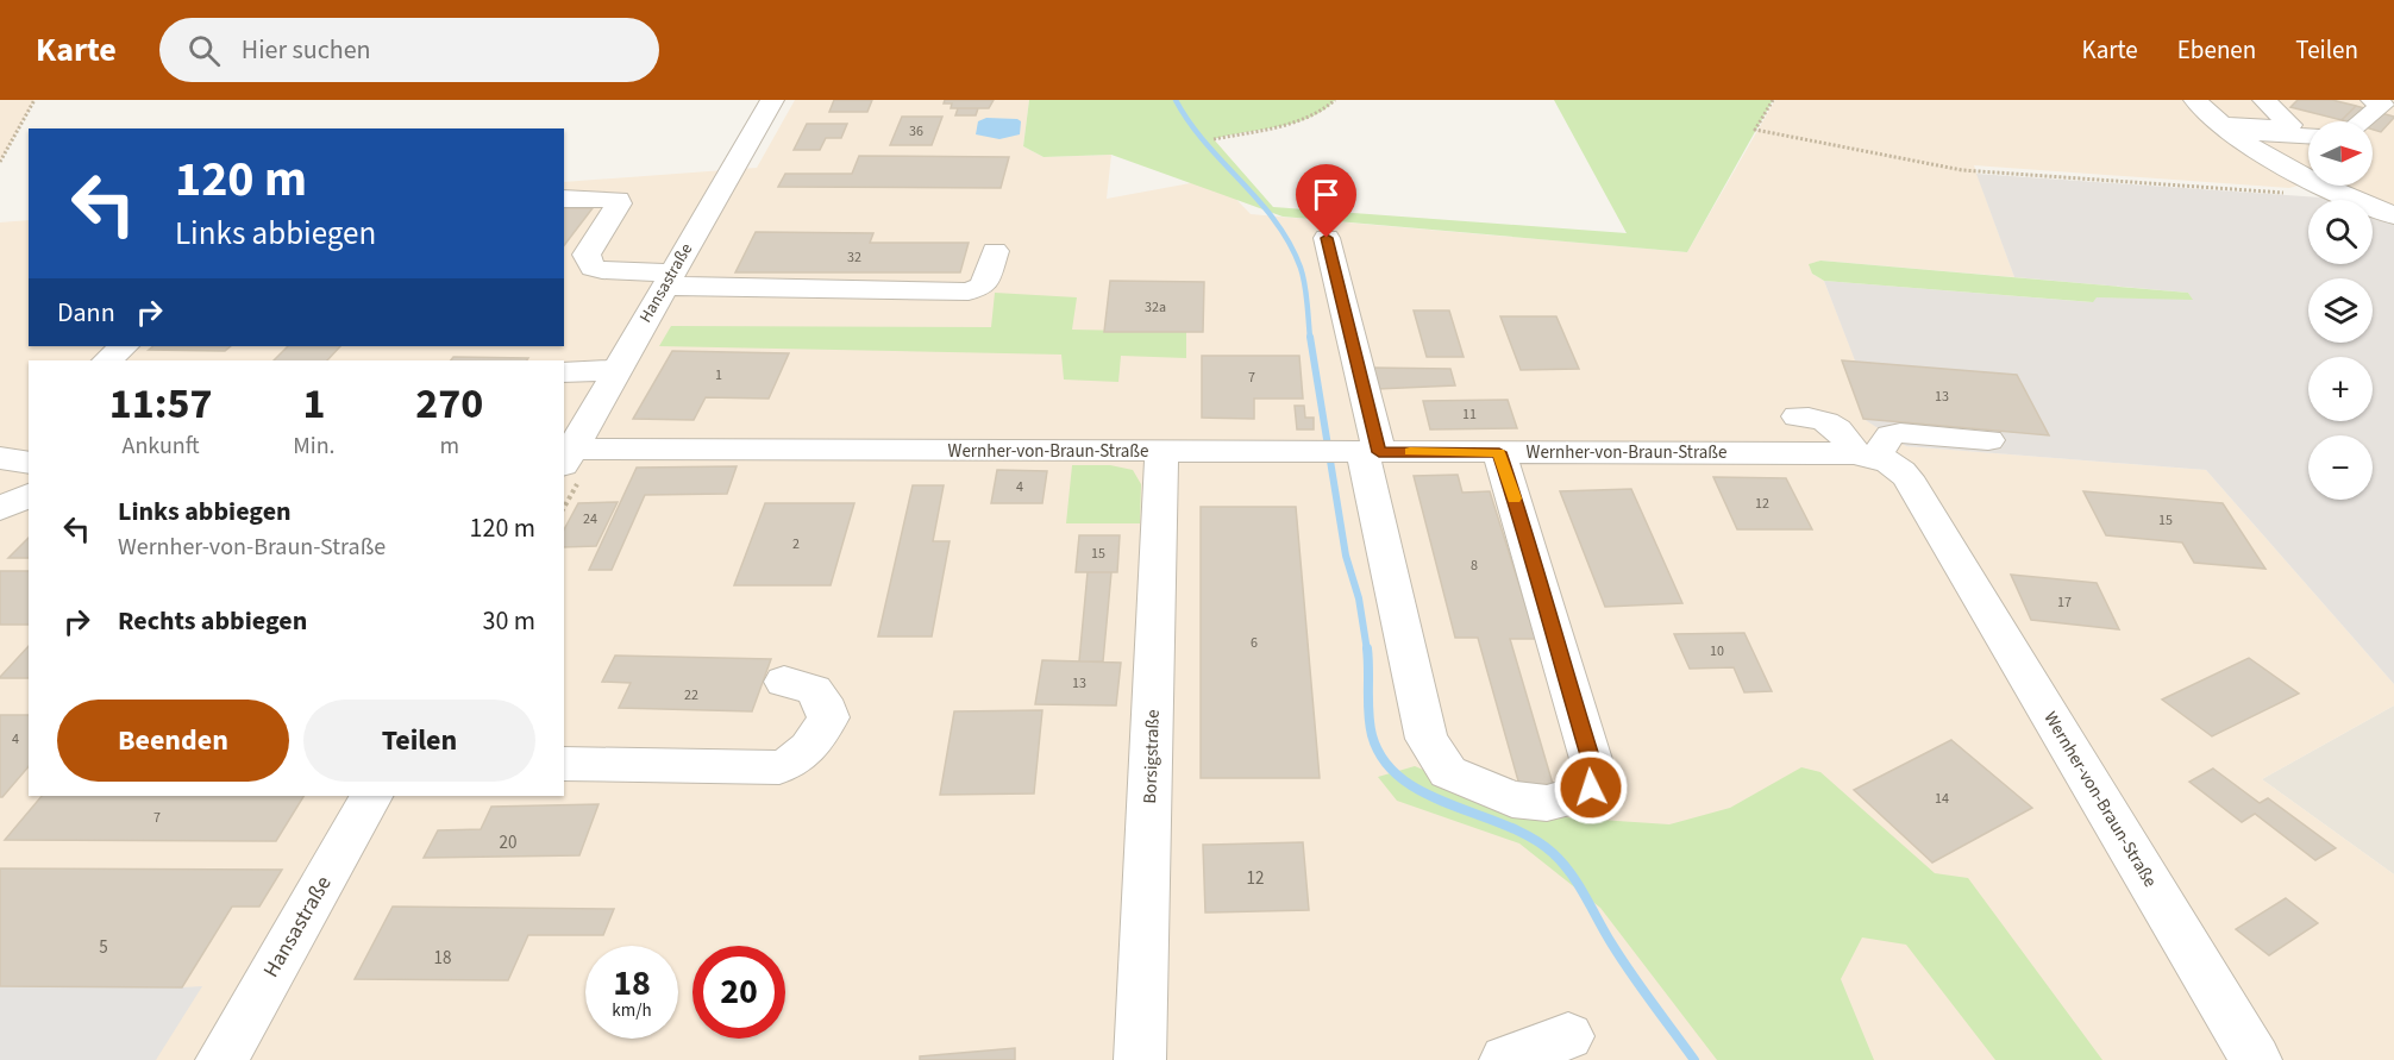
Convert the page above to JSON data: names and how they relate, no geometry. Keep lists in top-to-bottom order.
{
  "streets": {
    "street": ["Hansastraße", "Wernher-von-Braun-Straße", "Borsigstraße"]
  },
  "crossings": [
    ["Hansastraße", "Wernher-von-Braun-Straße"],
    ["Wernher-von-Braun-Straße", "Borsigstraße"]
  ],
  "house_numbers": [
    "36",
    "32",
    "32a",
    "1",
    "7",
    "13",
    "11",
    "4",
    "12",
    "24",
    "15",
    "2",
    "15",
    "8",
    "17",
    "6",
    "10",
    "13",
    "22",
    "4",
    "14",
    "7",
    "20",
    "12",
    "5",
    "18"
  ],
  "north": "right",
  "page": {
    "header": "Karte",
    "search": "Hier suchen",
    "nav": ["Karte", "Ebenen", "Teilen"],
    "map_buttons": ["+", "−"],
    "turn": ["120 m", "Links abbiegen"],
    "then": "Dann",
    "eta": [
      "11:57",
      "Ankunft",
      "1",
      "Min.",
      "270",
      "m"
    ],
    "list": [
      {
        "name": "Links abbiegen",
        "note": "Wernher-von-Braun-Straße",
        "value": "120 m"
      },
      {
        "name": "Rechts abbiegen",
        "value": "30 m"
      }
    ],
    "buttons": ["Beenden", "Teilen"],
    "speed": "18 km/h",
    "limit": "20"
  }
}
